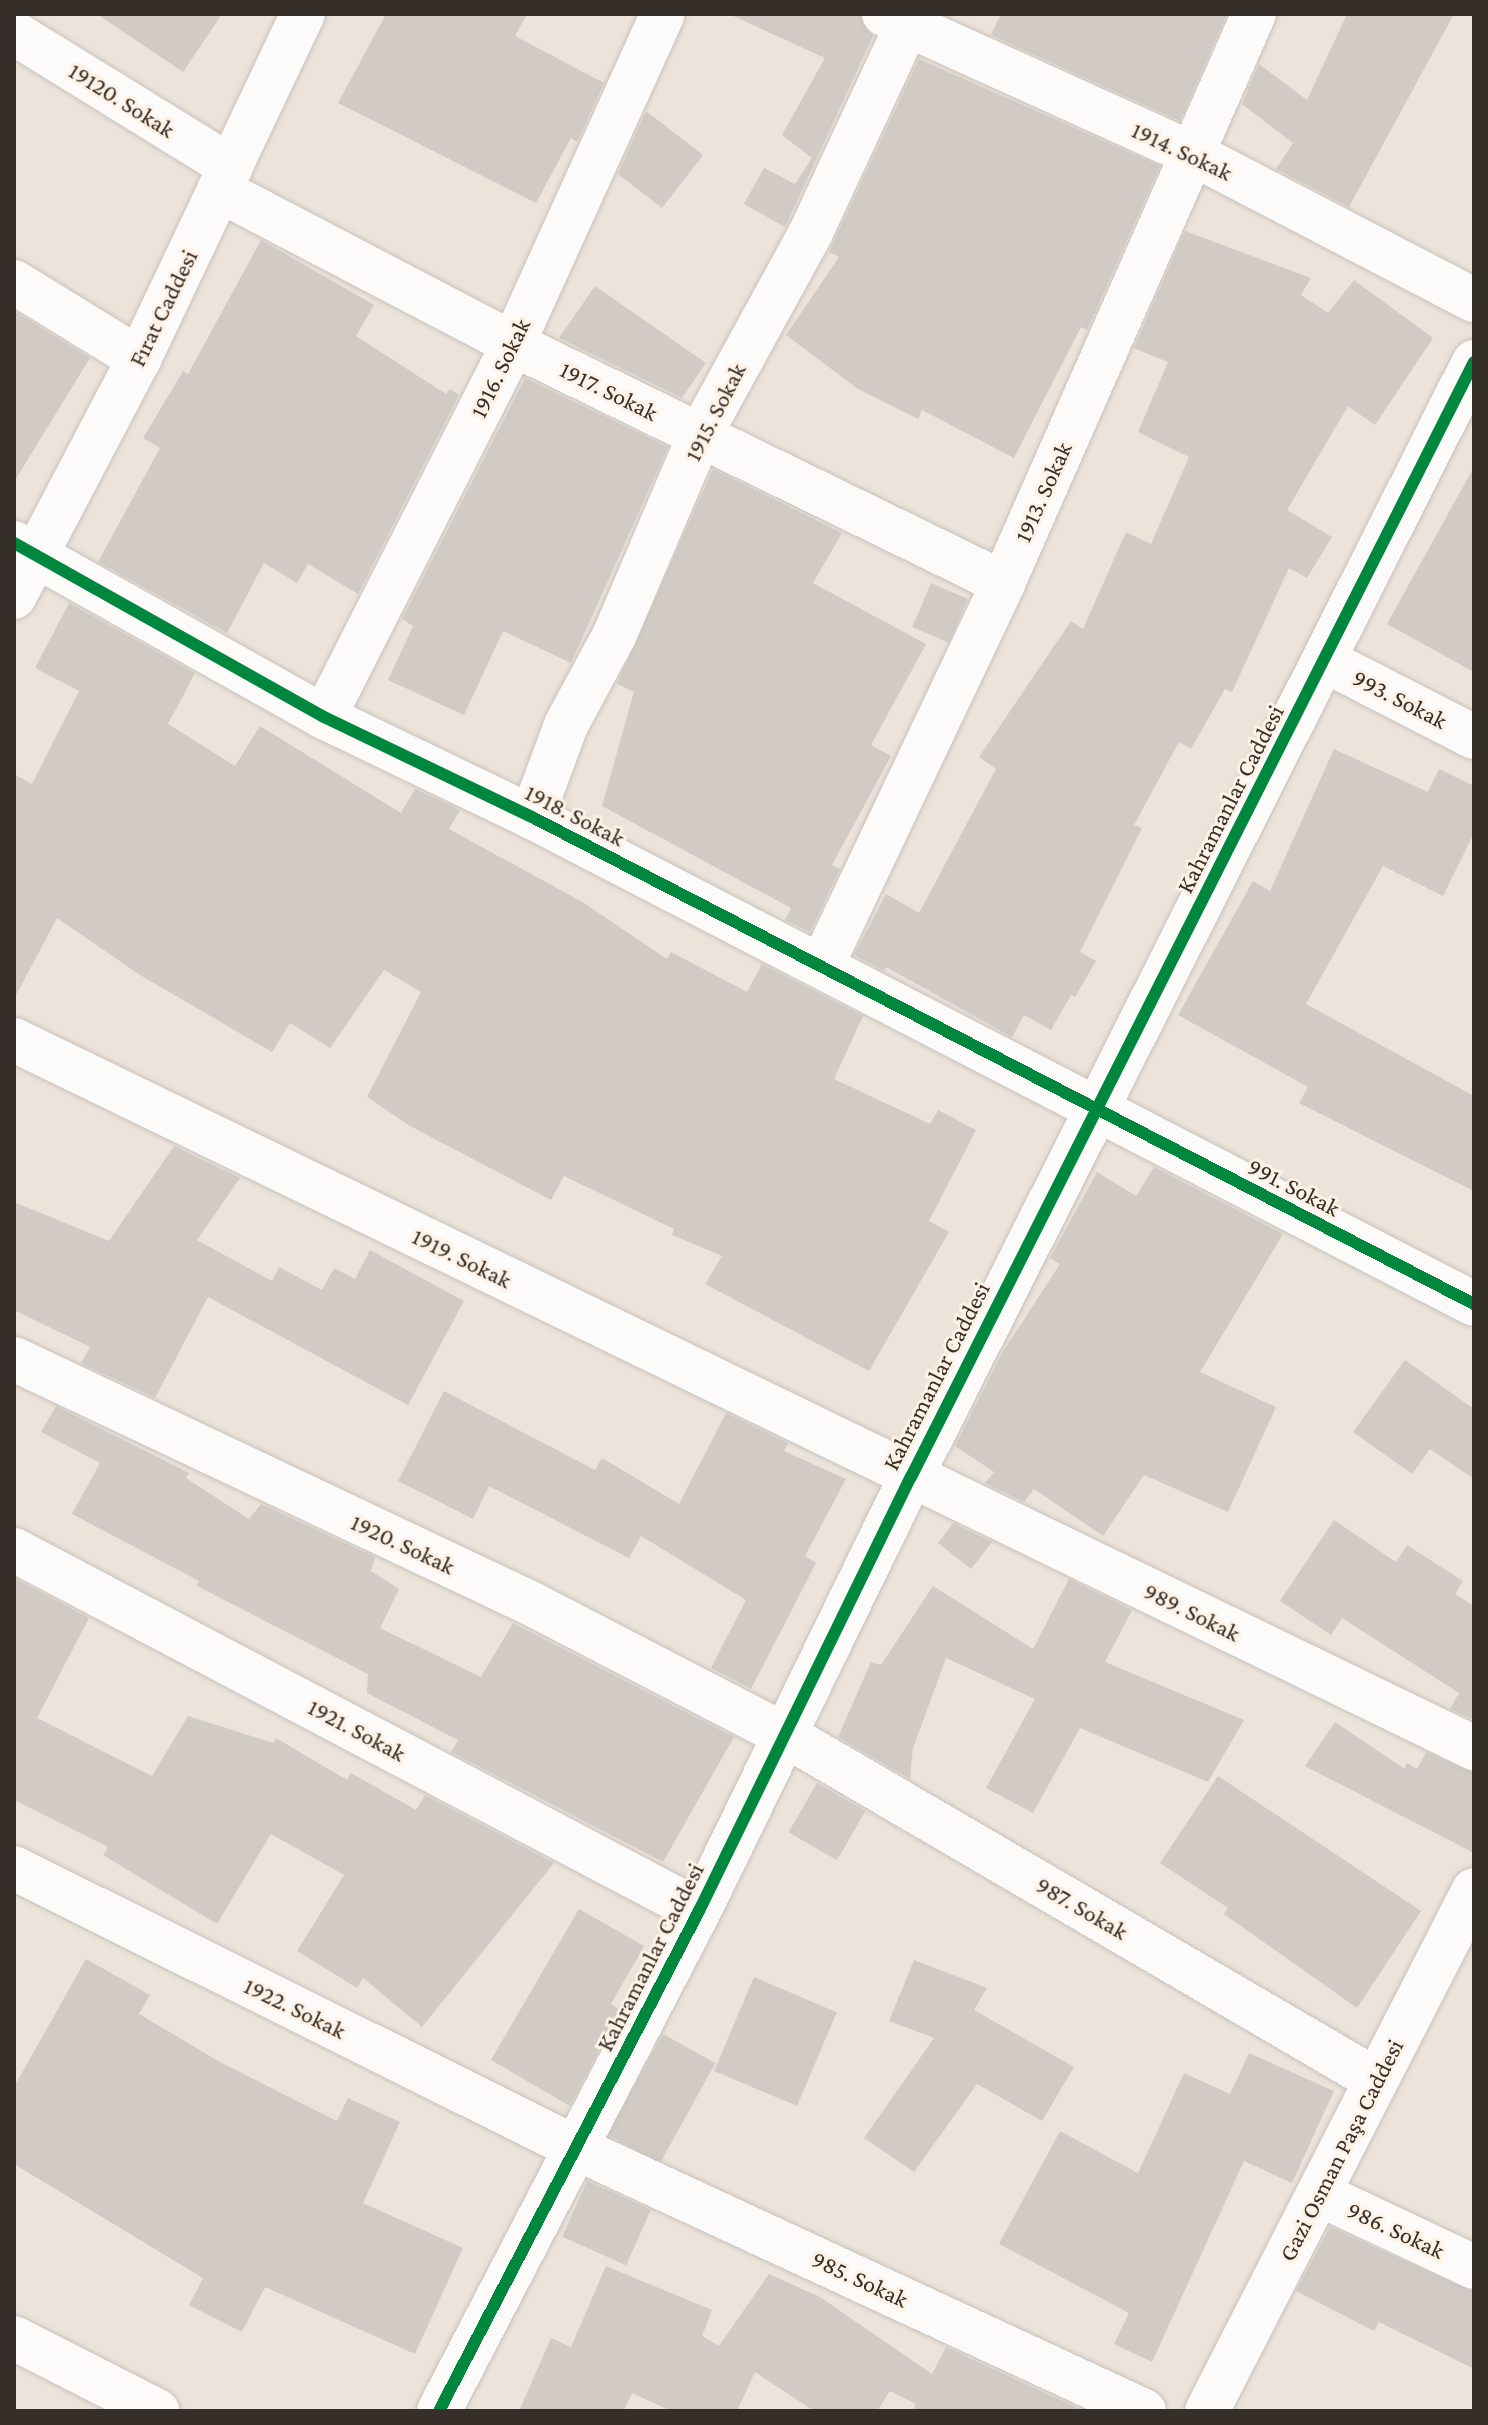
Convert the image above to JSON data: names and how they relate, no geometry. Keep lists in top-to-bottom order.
{
  "streets": {
    "street": [
      "19120. Sokak",
      "1914. Sokak",
      "Fırat Caddesi",
      "1916. Sokak",
      "1917. Sokak",
      "1915. Sokak",
      "1913. Sokak",
      "993. Sokak",
      "Kahramanlar Caddesi",
      "1918. Sokak",
      "991. Sokak",
      "1919. Sokak",
      "1920. Sokak",
      "989. Sokak",
      "1921. Sokak",
      "987. Sokak",
      "1922. Sokak",
      "Gazi Osman Paşa Caddesi",
      "986. Sokak",
      "985. Sokak"
    ]
  },
  "crossings": [
    ["19120. Sokak", "Fırat Caddesi"],
    ["19120. Sokak", "1917. Sokak"],
    ["1914. Sokak", "1915. Sokak"],
    ["1914. Sokak", "1913. Sokak"],
    ["Fırat Caddesi", "1917. Sokak"],
    ["Fırat Caddesi", "1918. Sokak"],
    ["1916. Sokak", "1917. Sokak"],
    ["1916. Sokak", "1918. Sokak"],
    ["1917. Sokak", "1915. Sokak"],
    ["1917. Sokak", "1913. Sokak"],
    ["1915. Sokak", "1918. Sokak"],
    ["1913. Sokak", "1918. Sokak"],
    ["993. Sokak", "Kahramanlar Caddesi"],
    ["Kahramanlar Caddesi", "1918. Sokak"],
    ["Kahramanlar Caddesi", "991. Sokak"],
    ["Kahramanlar Caddesi", "1919. Sokak"],
    ["Kahramanlar Caddesi", "1920. Sokak"],
    ["Kahramanlar Caddesi", "989. Sokak"],
    ["Kahramanlar Caddesi", "1921. Sokak"],
    ["Kahramanlar Caddesi", "987. Sokak"],
    ["Kahramanlar Caddesi", "1922. Sokak"],
    ["Kahramanlar Caddesi", "985. Sokak"],
    ["1918. Sokak", "991. Sokak"],
    ["1919. Sokak", "989. Sokak"],
    ["1920. Sokak", "987. Sokak"],
    ["987. Sokak", "Gazi Osman Paşa Caddesi"],
    ["1922. Sokak", "985. Sokak"],
    ["Gazi Osman Paşa Caddesi", "986. Sokak"]
  ]
}
